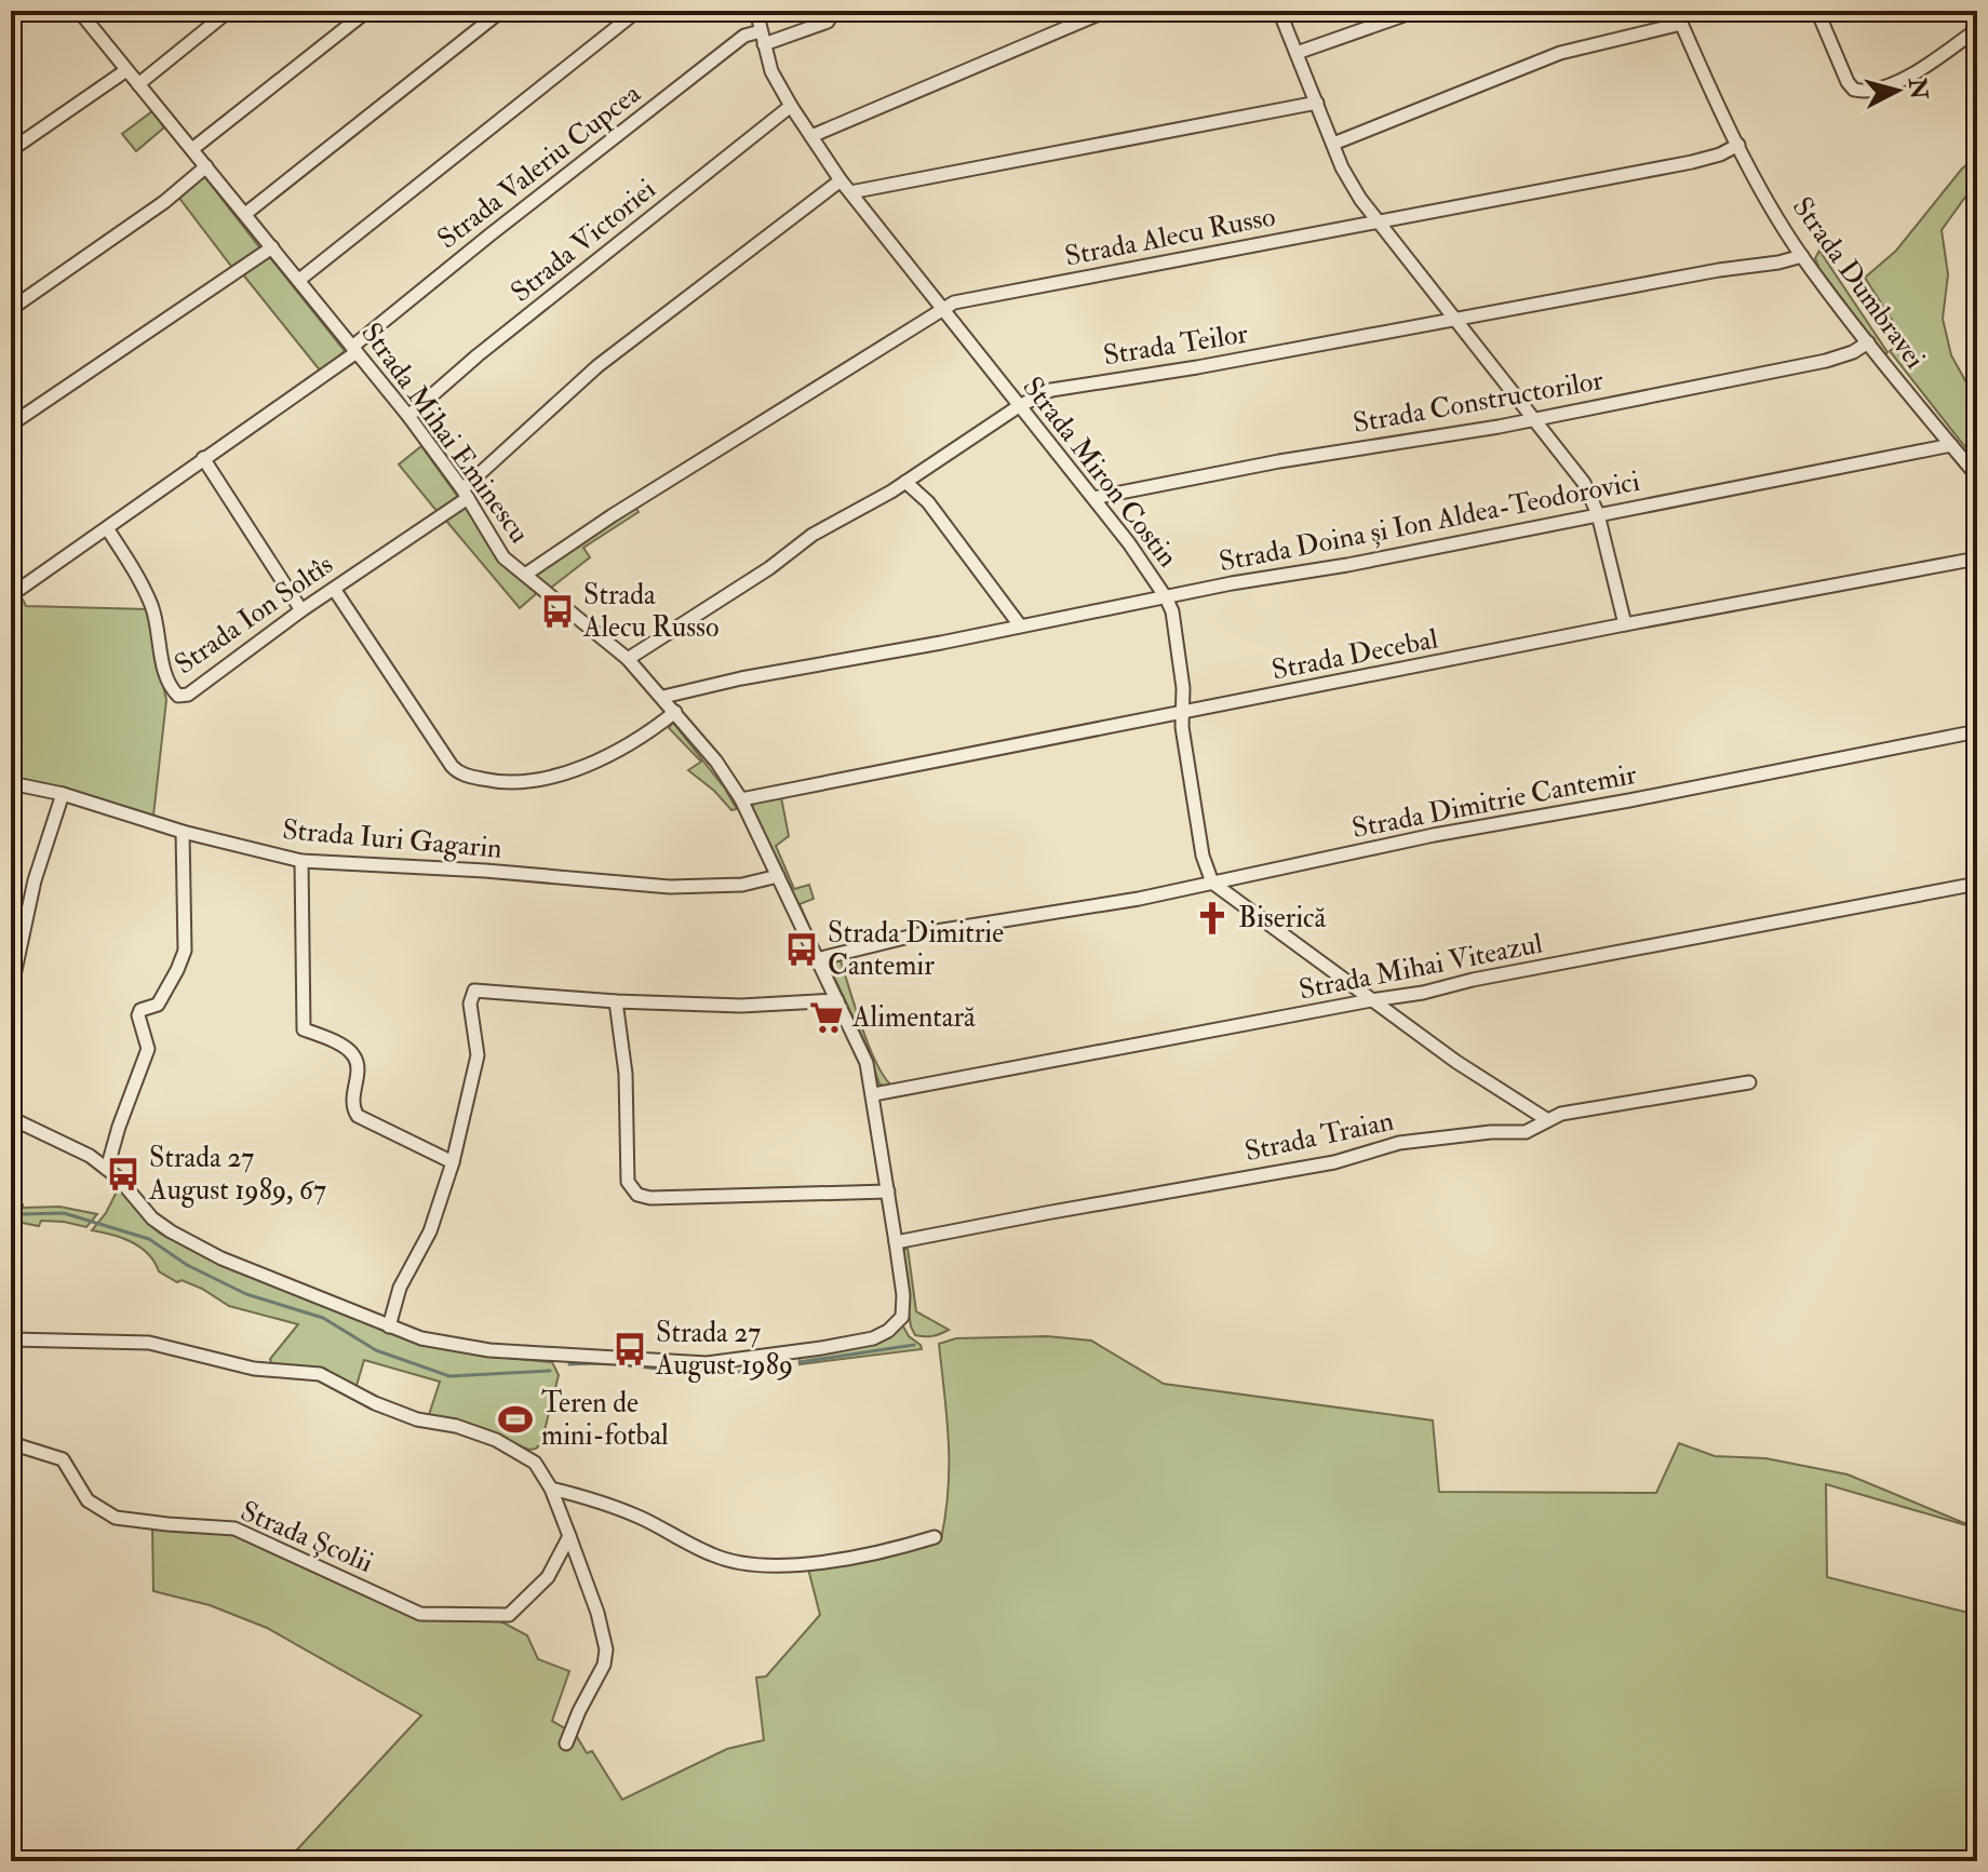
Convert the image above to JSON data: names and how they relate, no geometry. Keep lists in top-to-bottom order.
{
  "streets": {
    "street": [
      "Strada Valeriu Cupcea",
      "Strada Alecu Russo",
      "Strada Victoriei",
      "Strada Dumbravei",
      "Strada Teilor",
      "Strada Constructorilor",
      "Strada Mihai Eminescu",
      "Strada Miron Costin",
      "Strada Doina și Ion Aldea-Teodorovici",
      "Strada Ion Soltîs",
      "Strada Decebal",
      "Strada Dimitrie Cantemir",
      "Strada Iuri Gagarin",
      "Strada Mihai Viteazul",
      "Strada Traian",
      "Strada Școlii"
    ]
  },
  "crossings": [
    ["Strada Valeriu Cupcea", "Strada Mihai Eminescu"],
    ["Strada Valeriu Cupcea", "Strada Miron Costin"],
    ["Strada Valeriu Cupcea", "Strada Ion Soltîs"],
    ["Strada Alecu Russo", "Strada Dumbravei"],
    ["Strada Alecu Russo", "Strada Mihai Eminescu"],
    ["Strada Alecu Russo", "Strada Miron Costin"],
    ["Strada Victoriei", "Strada Mihai Eminescu"],
    ["Strada Victoriei", "Strada Miron Costin"],
    ["Strada Dumbravei", "Strada Teilor"],
    ["Strada Dumbravei", "Strada Constructorilor"],
    ["Strada Dumbravei", "Strada Doina și Ion Aldea-Teodorovici"],
    ["Strada Teilor", "Strada Mihai Eminescu"],
    ["Strada Teilor", "Strada Miron Costin"],
    ["Strada Constructorilor", "Strada Miron Costin"],
    ["Strada Mihai Eminescu", "Strada Doina și Ion Aldea-Teodorovici"],
    ["Strada Mihai Eminescu", "Strada Ion Soltîs"],
    ["Strada Mihai Eminescu", "Strada Decebal"],
    ["Strada Mihai Eminescu", "Strada Dimitrie Cantemir"],
    ["Strada Mihai Eminescu", "Strada Iuri Gagarin"],
    ["Strada Mihai Eminescu", "Strada Mihai Viteazul"],
    ["Strada Mihai Eminescu", "Strada Traian"],
    ["Strada Miron Costin", "Strada Doina și Ion Aldea-Teodorovici"],
    ["Strada Miron Costin", "Strada Ion Soltîs"],
    ["Strada Miron Costin", "Strada Decebal"],
    ["Strada Miron Costin", "Strada Dimitrie Cantemir"]
  ],
  "places": {
    "bus stop": [
      "Strada Alecu Russo",
      "Strada Dimitrie Cantemir",
      "Strada 27 August 1989, 67",
      "Strada 27 August 1989"
    ],
    "church": ["Biserică"],
    "supermarket": ["Alimentară"],
    "sports": ["Teren de mini-fotbal"]
  },
  "north": "right"
}
